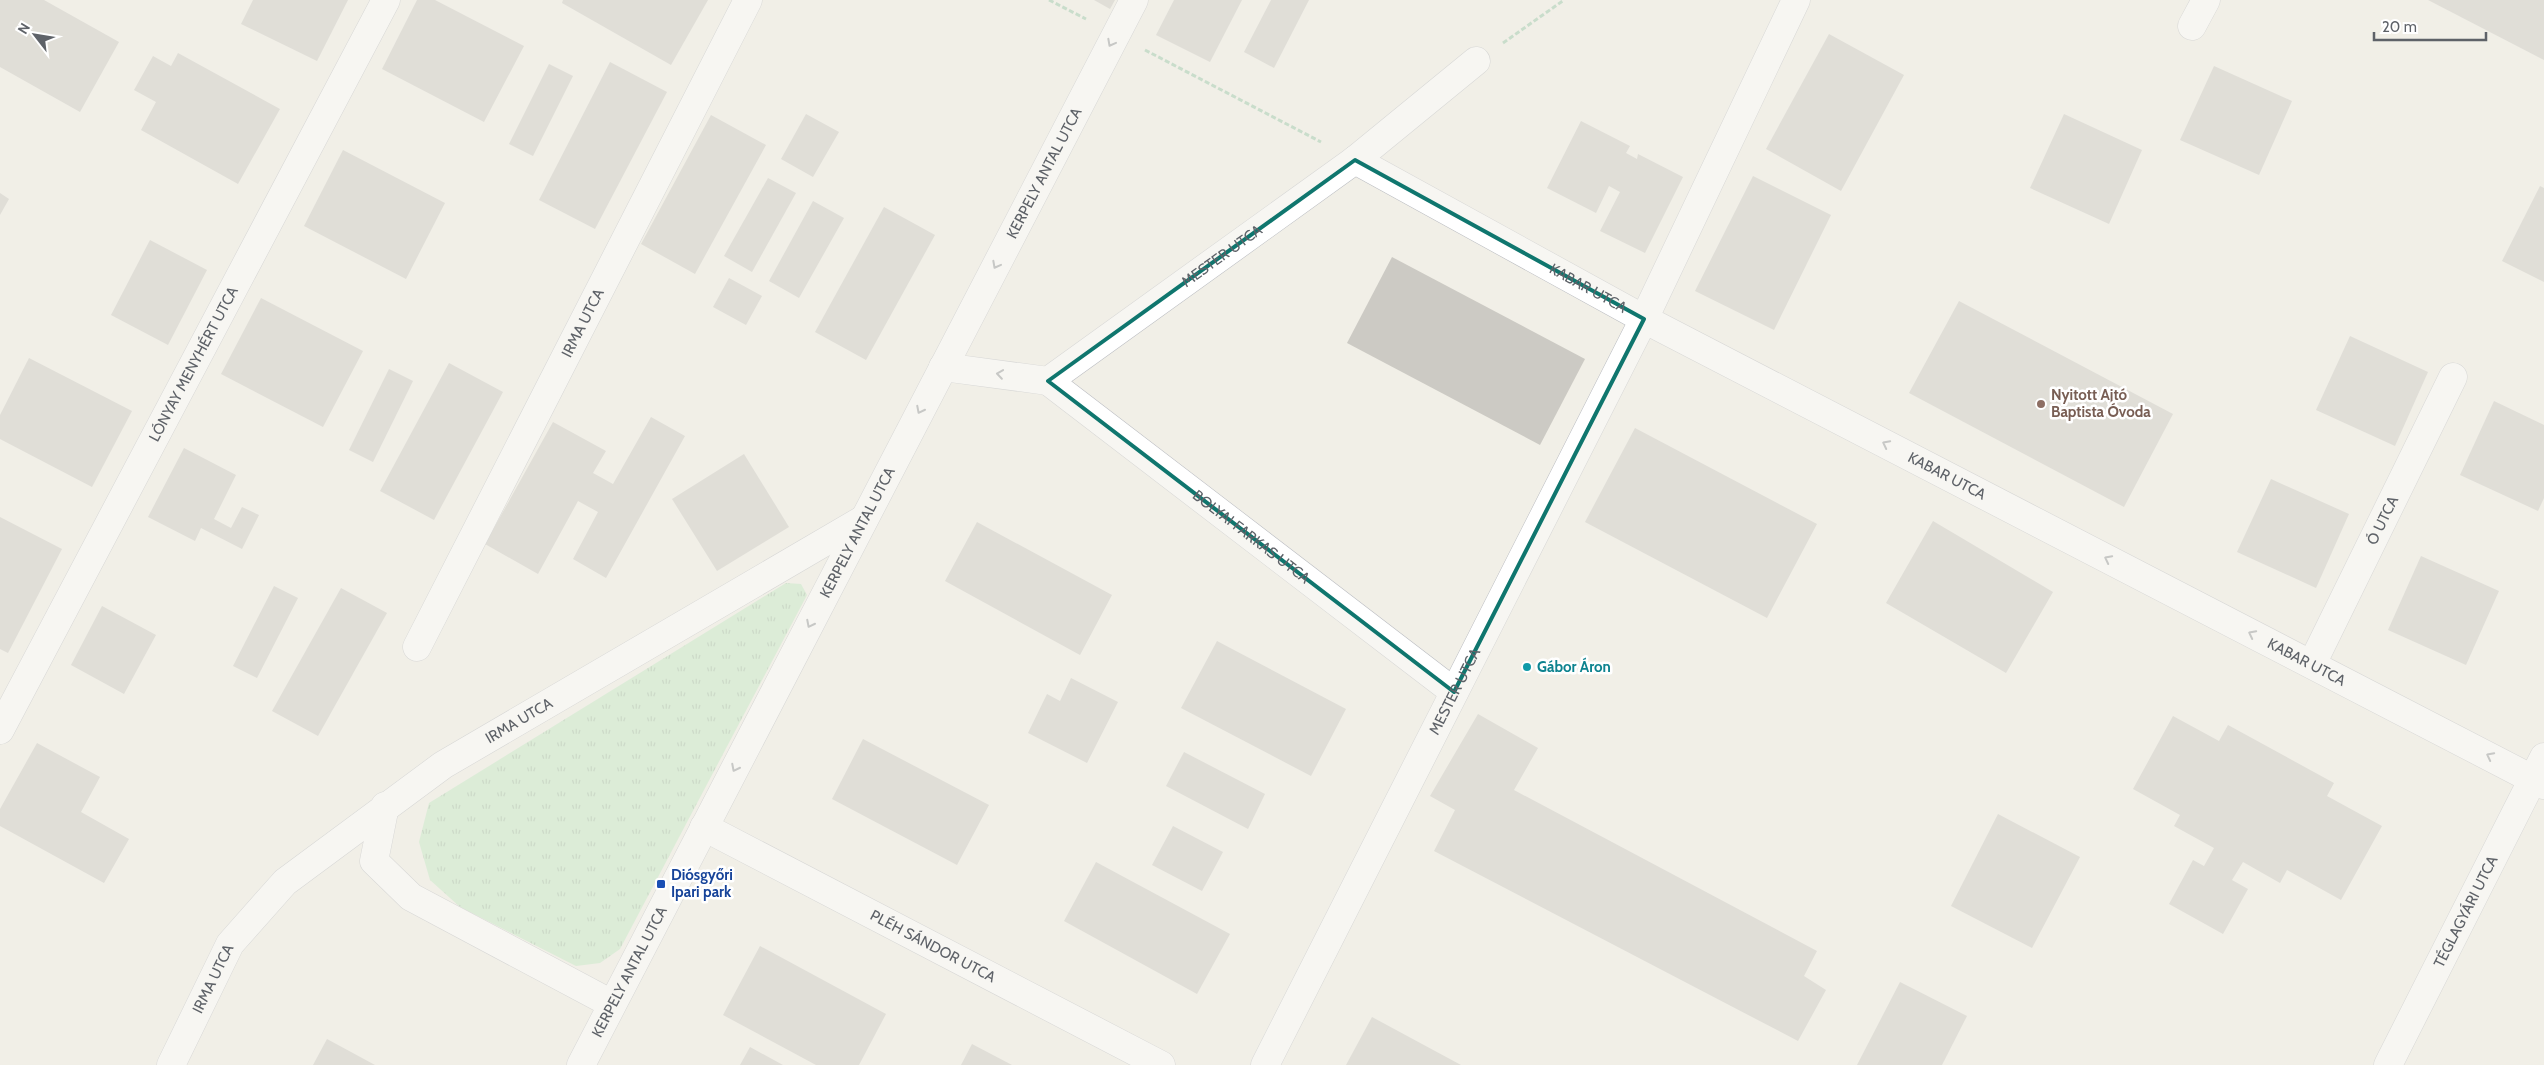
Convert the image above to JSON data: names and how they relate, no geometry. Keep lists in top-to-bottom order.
{
  "streets": {
    "street": [
      "KERPELY ANTAL UTCA",
      "MESTER UTCA",
      "KABAR UTCA",
      "IRMA UTCA",
      "LÓNYAY MENYHÉRT UTCA",
      "Ó UTCA",
      "BOLYAI FARKAS UTCA",
      "TÉGLAGYÁRI UTCA",
      "PLÉH SÁNDOR UTCA"
    ]
  },
  "crossings": [
    ["KERPELY ANTAL UTCA", "IRMA UTCA"],
    ["KERPELY ANTAL UTCA", "PLÉH SÁNDOR UTCA"],
    ["MESTER UTCA", "KABAR UTCA"],
    ["MESTER UTCA", "BOLYAI FARKAS UTCA"],
    ["KABAR UTCA", "Ó UTCA"],
    ["KABAR UTCA", "TÉGLAGYÁRI UTCA"]
  ],
  "one_way": ["KERPELY ANTAL UTCA", "KABAR UTCA"],
  "places": {
    "other": ["Nyitott Ajtó Baptista Óvoda", "Gábor Áron"],
    "transit": ["Diósgyőri Ipari park"]
  },
  "scale_bar": "20 m",
  "north": "top left"
}
